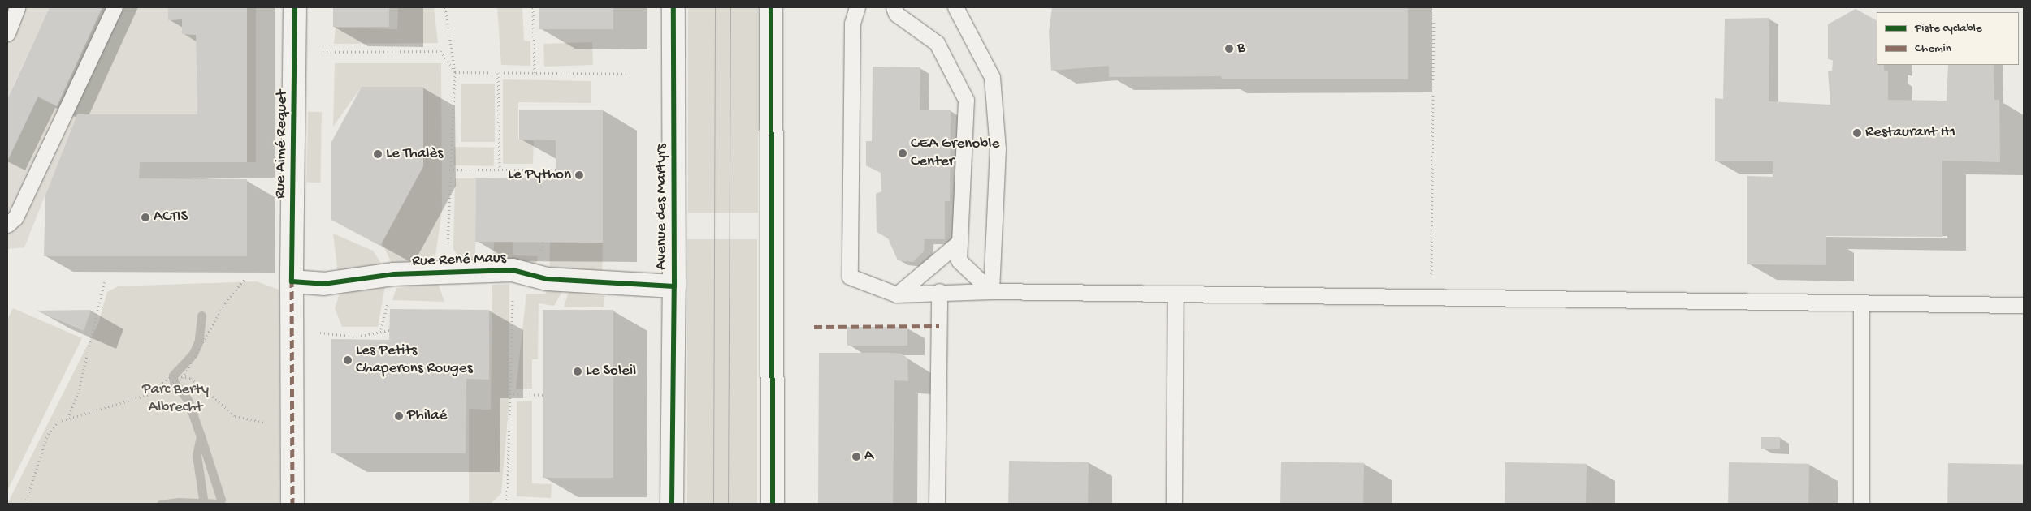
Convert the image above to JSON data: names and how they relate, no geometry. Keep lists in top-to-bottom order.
{
  "streets": {
    "main road": ["Rue Aimé Requet", "Avenue des Martyrs", "Rue René Maus"]
  },
  "crossings": [
    ["Rue Aimé Requet", "Rue René Maus"],
    ["Avenue des Martyrs", "Rue René Maus"]
  ],
  "parks": ["Parc Berty Albrecht"],
  "places": [
    "B",
    "Restaurant H1",
    "CEA Grenoble Center",
    "Le Thalès",
    "Le Python",
    "ACTIS",
    "Les Petits Chaperons Rouges",
    "Le Soleil",
    "Philaé",
    "A"
  ],
  "legend": ["Piste cyclable", "Chemin"]
}
